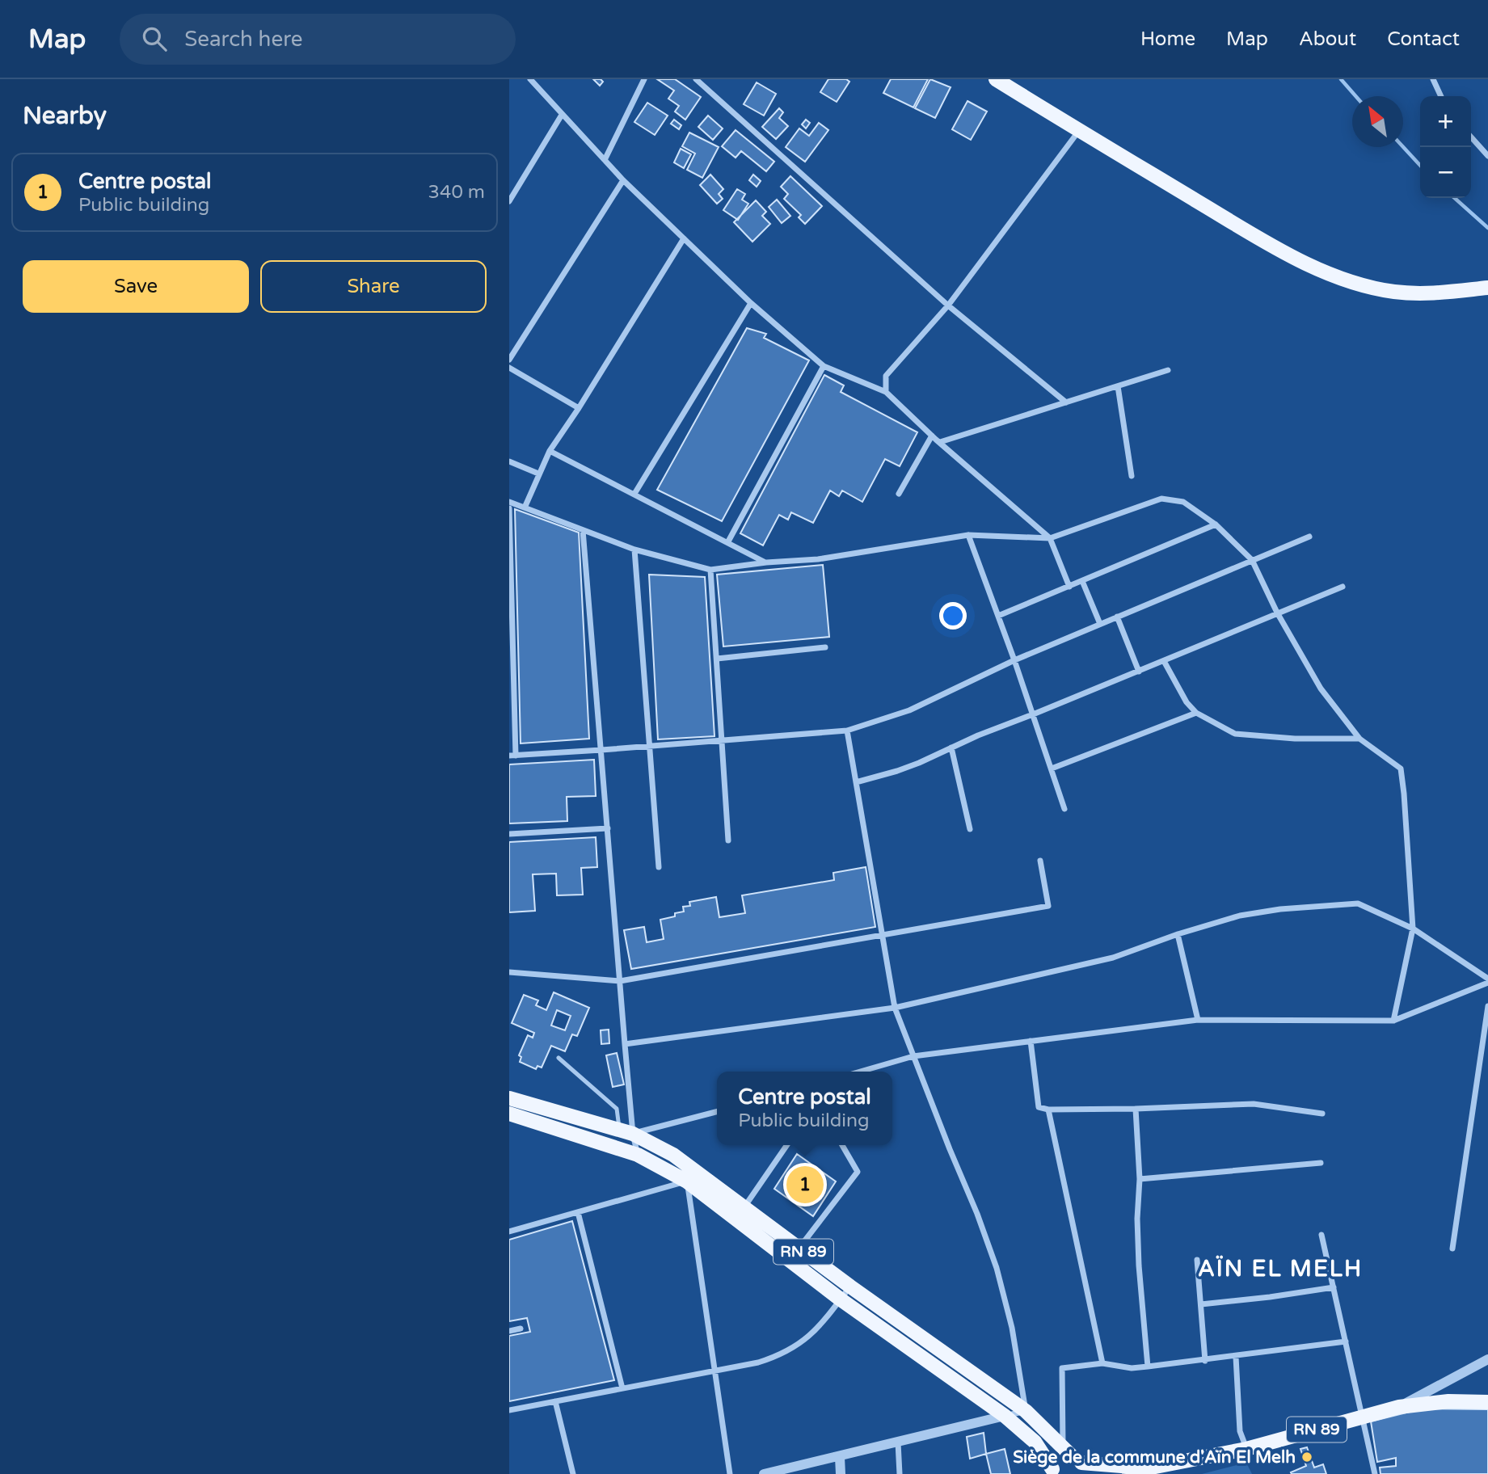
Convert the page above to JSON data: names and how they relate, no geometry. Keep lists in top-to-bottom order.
{
  "streets": {
    "main road": ["RN 89"]
  },
  "districts": ["AÏN EL MELH"],
  "places": ["Siège de la commune d'Aïn El Melh"],
  "north": "top left",
  "page": {
    "header": "Map",
    "search": "Search here",
    "nav": [
      "Home",
      "Map",
      "About",
      "Contact"
    ],
    "heading": "Nearby",
    "map_buttons": ["+", "−"],
    "list": [
      {
        "mark": "1",
        "name": "Centre postal",
        "note": "Public building",
        "value": "340 m"
      }
    ],
    "buttons": ["Save", "Share"],
    "popup": ["Centre postal", "Public building"],
    "pins": "1"
  }
}
